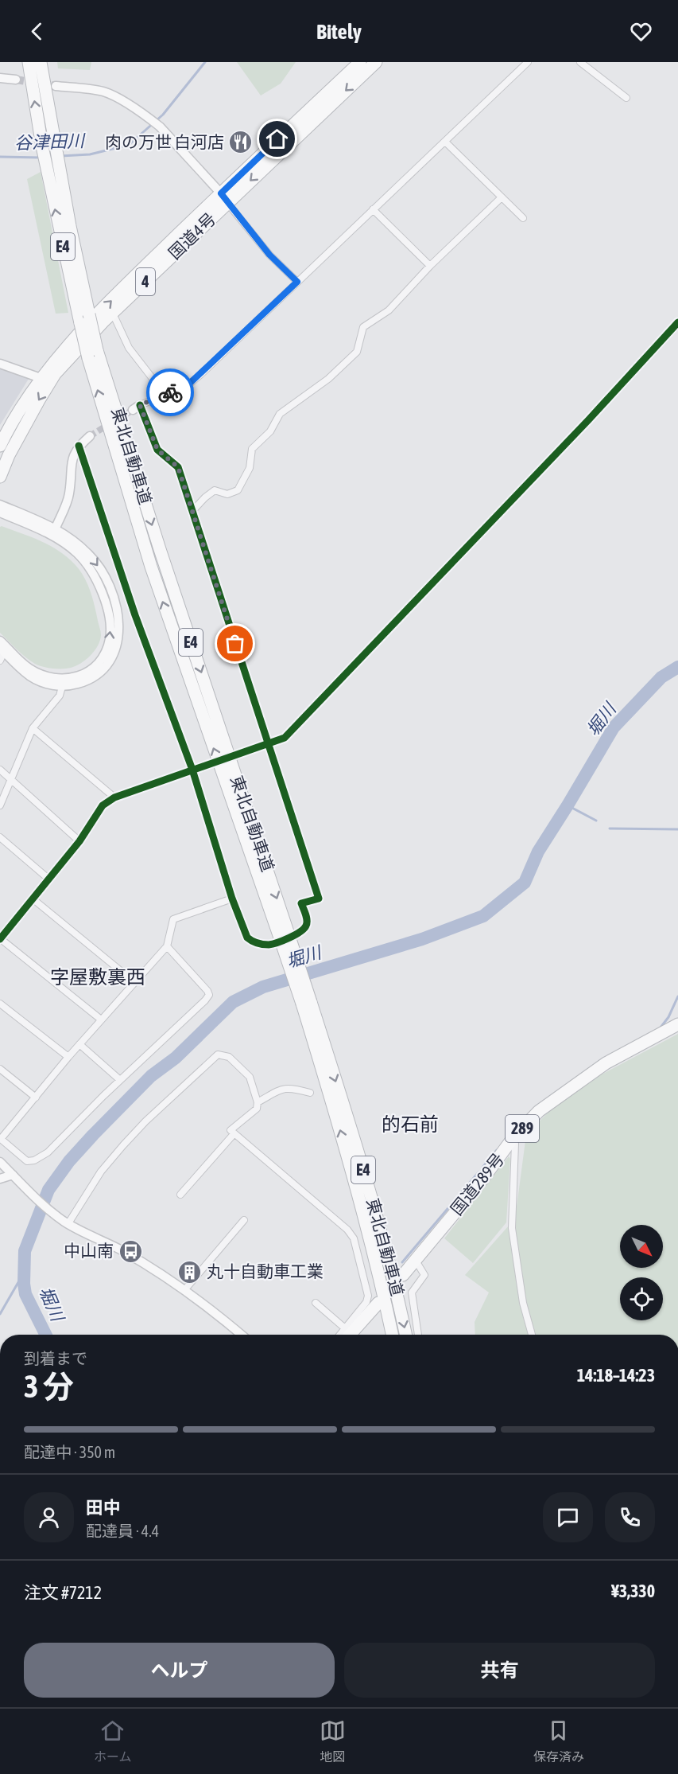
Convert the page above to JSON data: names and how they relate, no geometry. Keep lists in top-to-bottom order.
{
  "streets": {
    "highway": [
      "国道4号",
      "E4",
      "4",
      "東北自動車道",
      "289",
      "国道289号"
    ]
  },
  "crossings": [
    ["E4", "東北自動車道"]
  ],
  "districts": ["字屋敷裏西", "的石前"],
  "water": ["谷津田川", "堀川"],
  "places": {
    "restaurant": ["肉の万世 白河店"],
    "bus stop": ["中山南"],
    "building": ["丸十自動車工業"]
  },
  "north": "bottom right",
  "page": {
    "header": "Bitely",
    "heading": ["3 分", "到着まで", "14:18–14:23"],
    "panel": [
      "田中",
      "配達員 · 4.4",
      "注文 #7212",
      "¥3,330"
    ],
    "bar": "配達中 · 350 m",
    "buttons": ["ヘルプ", "共有"],
    "tabs": ["ホーム", "地図", "保存済み"]
  }
}
